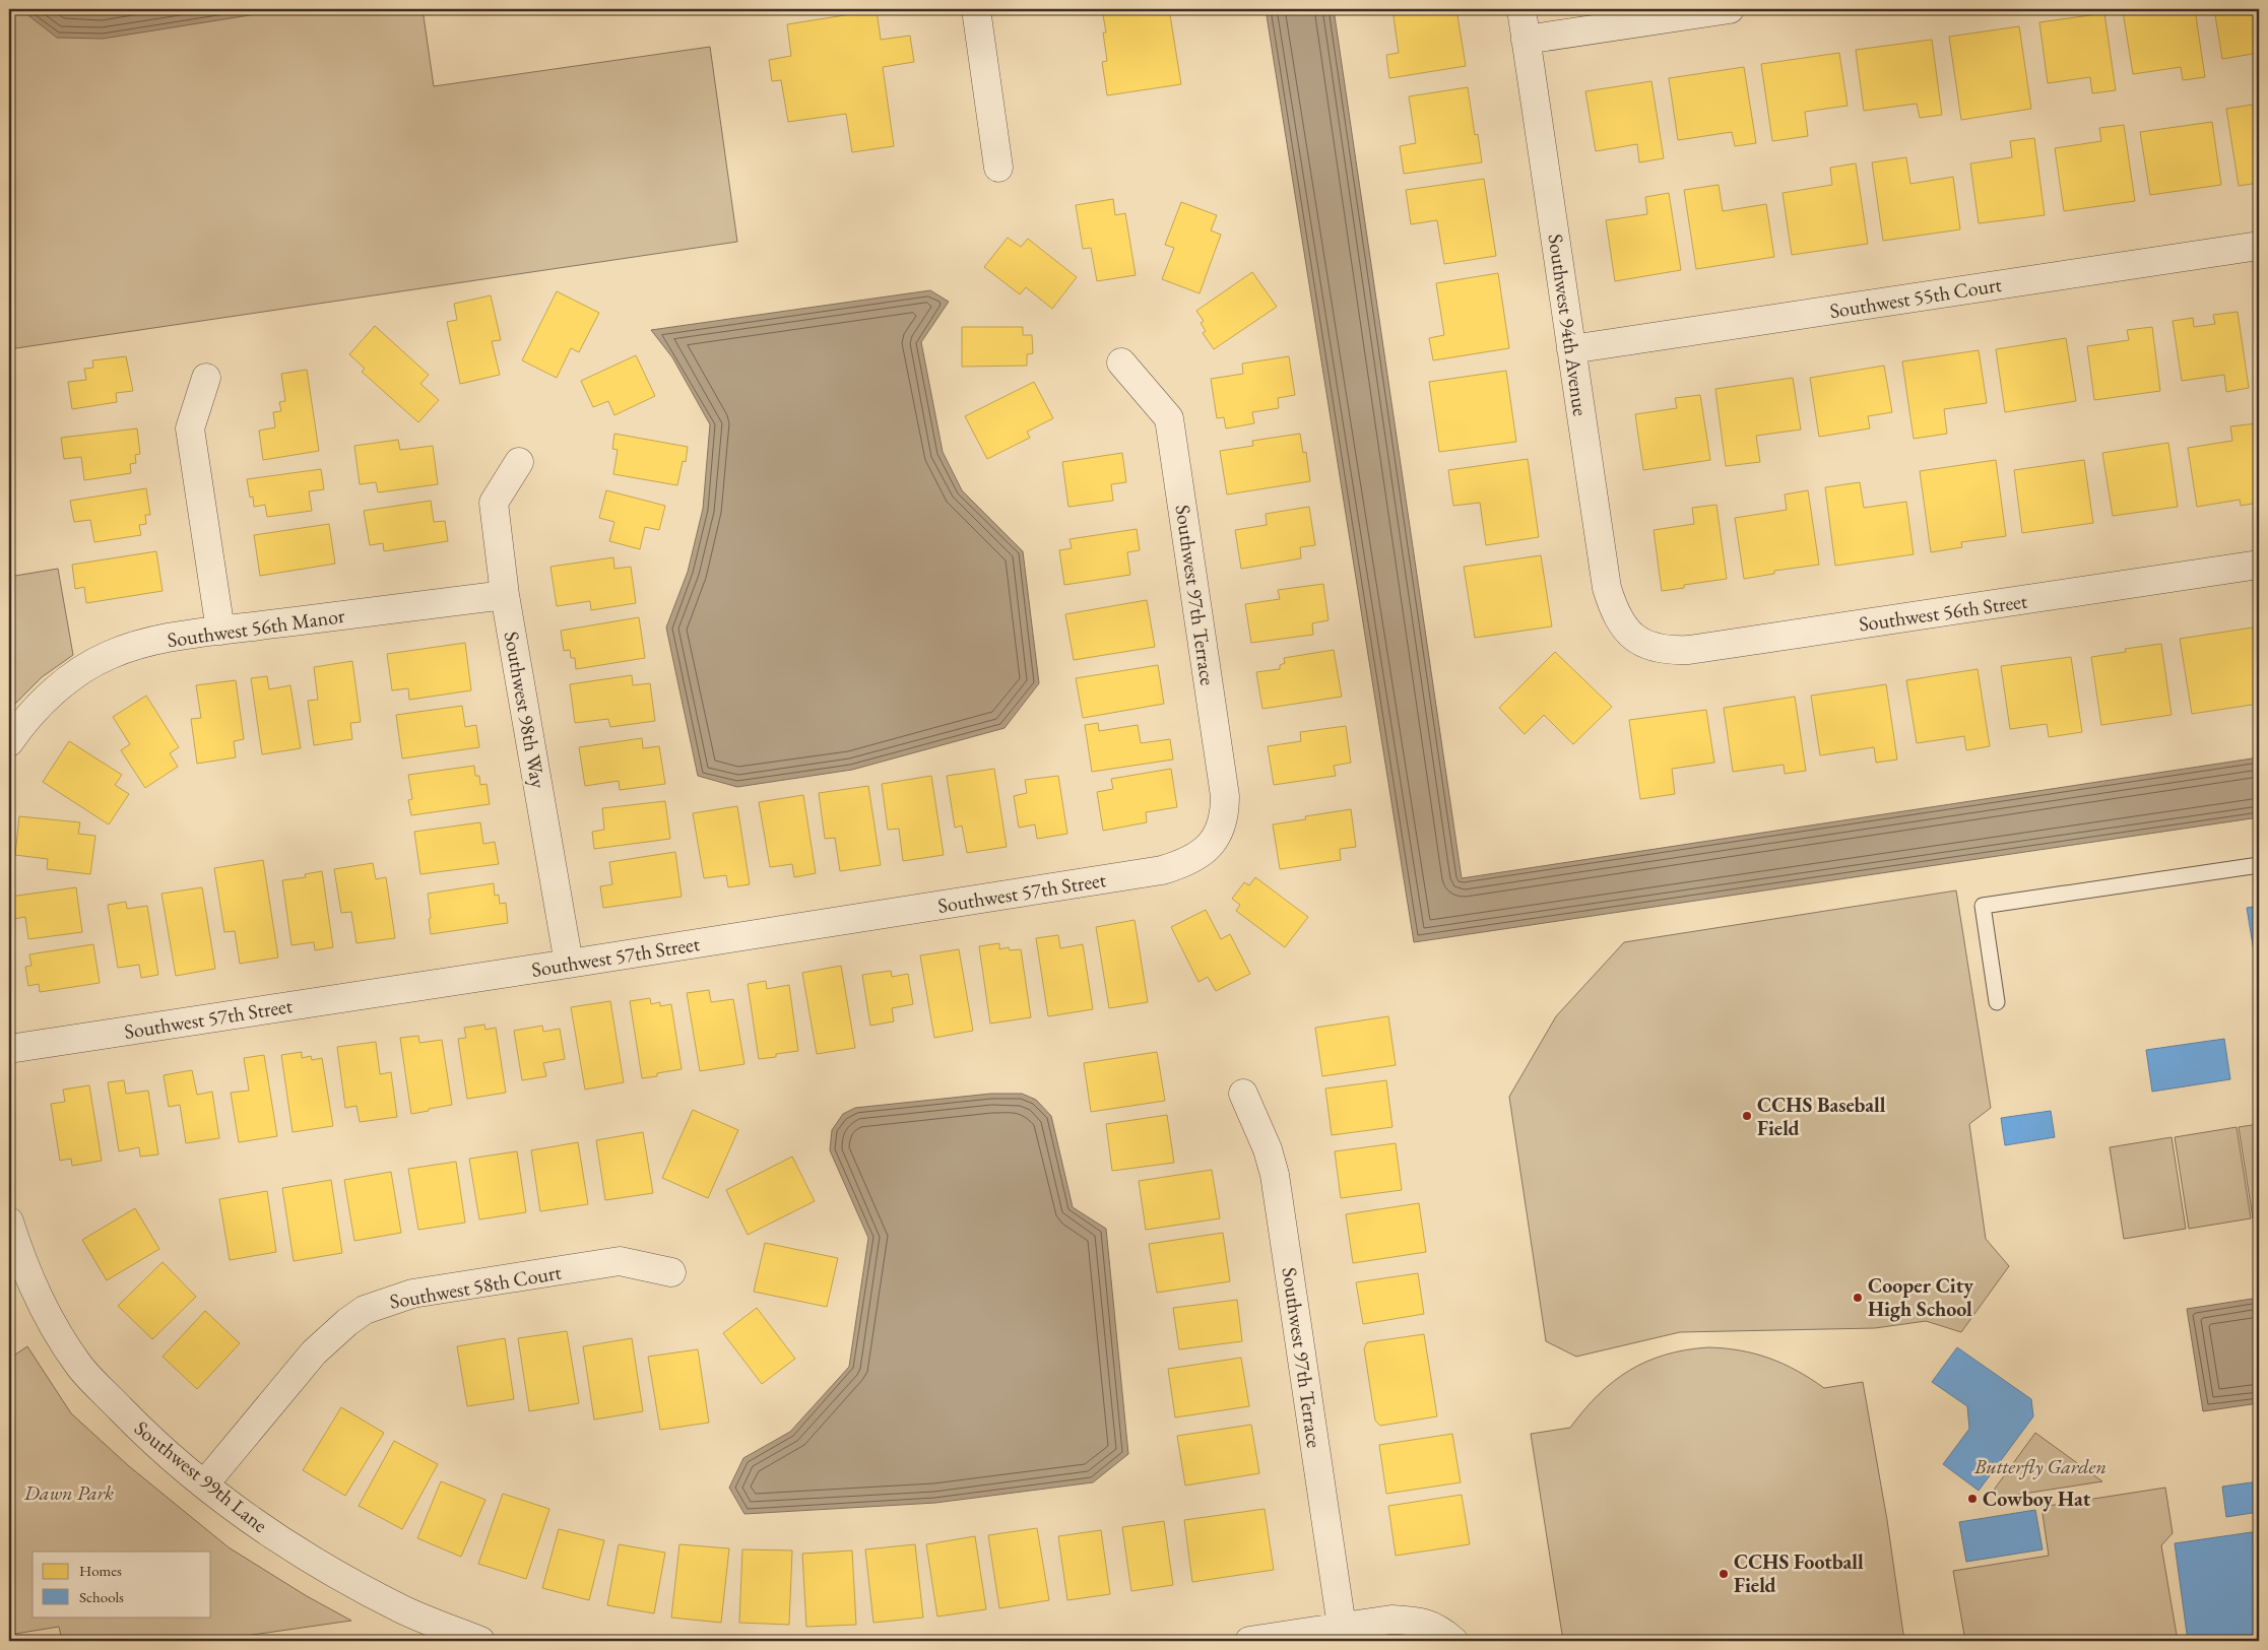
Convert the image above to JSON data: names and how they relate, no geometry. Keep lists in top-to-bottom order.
{
  "streets": {
    "street": [
      "Southwest 55th Court",
      "Southwest 94th Avenue",
      "Southwest 97th Terrace",
      "Southwest 56th Street",
      "Southwest 56th Manor",
      "Southwest 98th Way",
      "Southwest 57th Street",
      "Southwest 58th Court",
      "Southwest 99th Lane"
    ]
  },
  "crossings": [
    ["Southwest 55th Court", "Southwest 94th Avenue"],
    ["Southwest 94th Avenue", "Southwest 56th Street"],
    ["Southwest 97th Terrace", "Southwest 57th Street"],
    ["Southwest 56th Manor", "Southwest 98th Way"],
    ["Southwest 98th Way", "Southwest 57th Street"],
    ["Southwest 58th Court", "Southwest 99th Lane"]
  ],
  "parks": ["Butterfly Garden", "Dawn Park"],
  "places": [
    "CCHS Baseball Field",
    "Cooper City High School",
    "Cowboy Hat",
    "CCHS Football Field"
  ],
  "legend": ["Homes", "Schools"]
}
